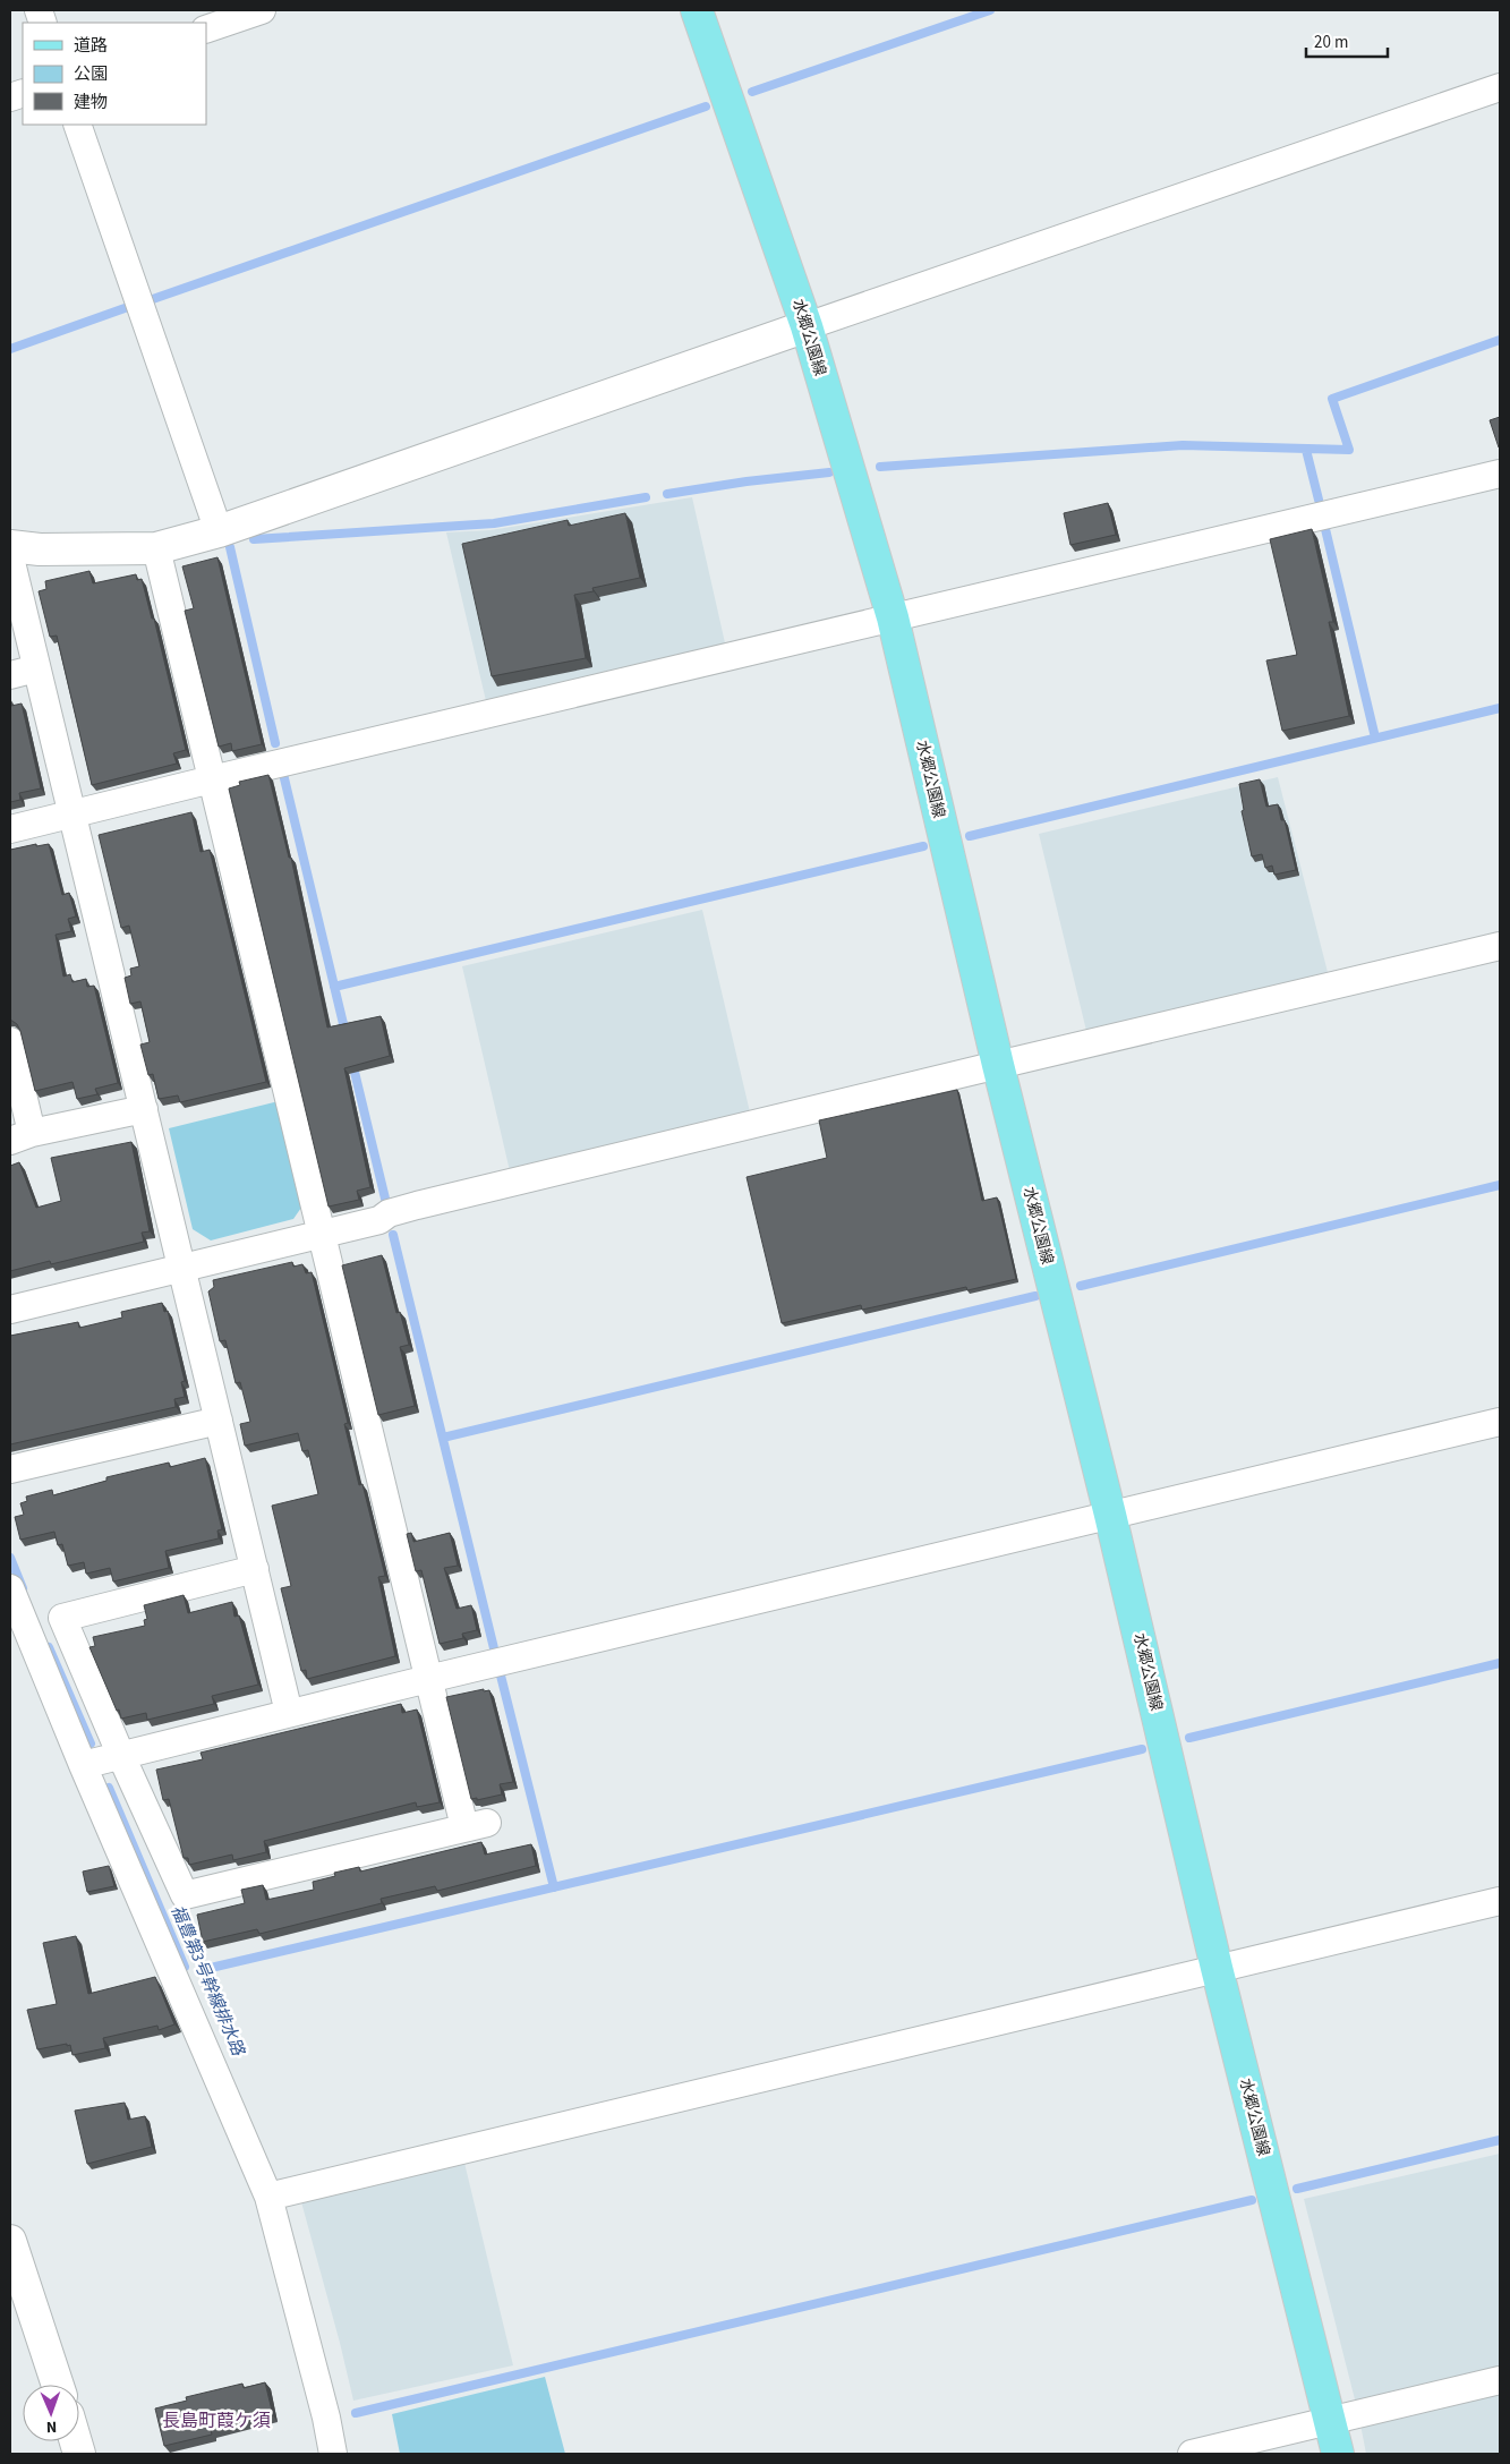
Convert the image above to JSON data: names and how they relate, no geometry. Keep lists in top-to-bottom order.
{
  "streets": {
    "main road": ["水郷公園線"]
  },
  "districts": ["長島町葭ケ須"],
  "water": ["福豊第3号幹線排水路"],
  "legend": ["道路", "公園", "建物"],
  "scale_bar": "20 m",
  "north": "bottom"
}
